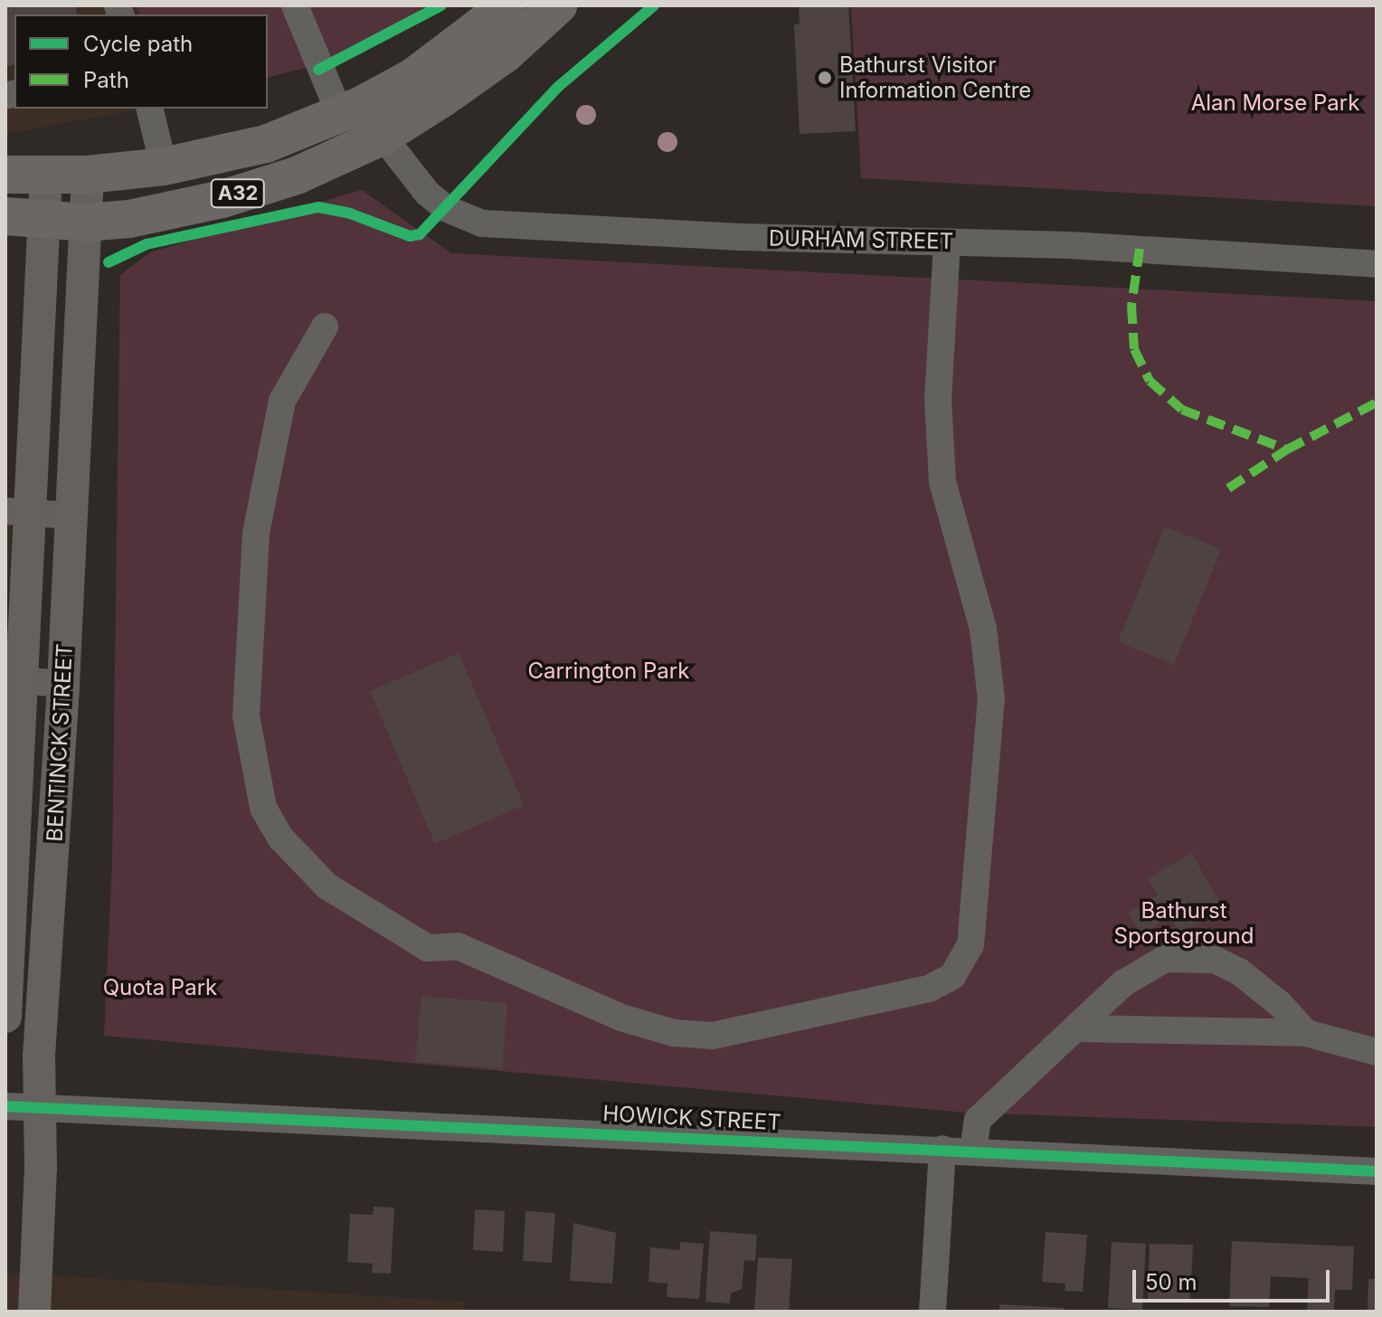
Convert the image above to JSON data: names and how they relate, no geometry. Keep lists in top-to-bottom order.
{
  "streets": {
    "highway": ["A32"],
    "main road": ["BENTINCK STREET"],
    "street": ["DURHAM STREET", "HOWICK STREET"]
  },
  "crossings": [
    ["A32", "DURHAM STREET"],
    ["A32", "BENTINCK STREET"],
    ["BENTINCK STREET", "HOWICK STREET"]
  ],
  "parks": [
    "Alan Morse Park",
    "Carrington Park",
    "Bathurst Sportsground",
    "Quota Park"
  ],
  "places": ["Bathurst Visitor Information Centre"],
  "legend": ["Cycle path", "Path"],
  "scale_bar": "50 m"
}
